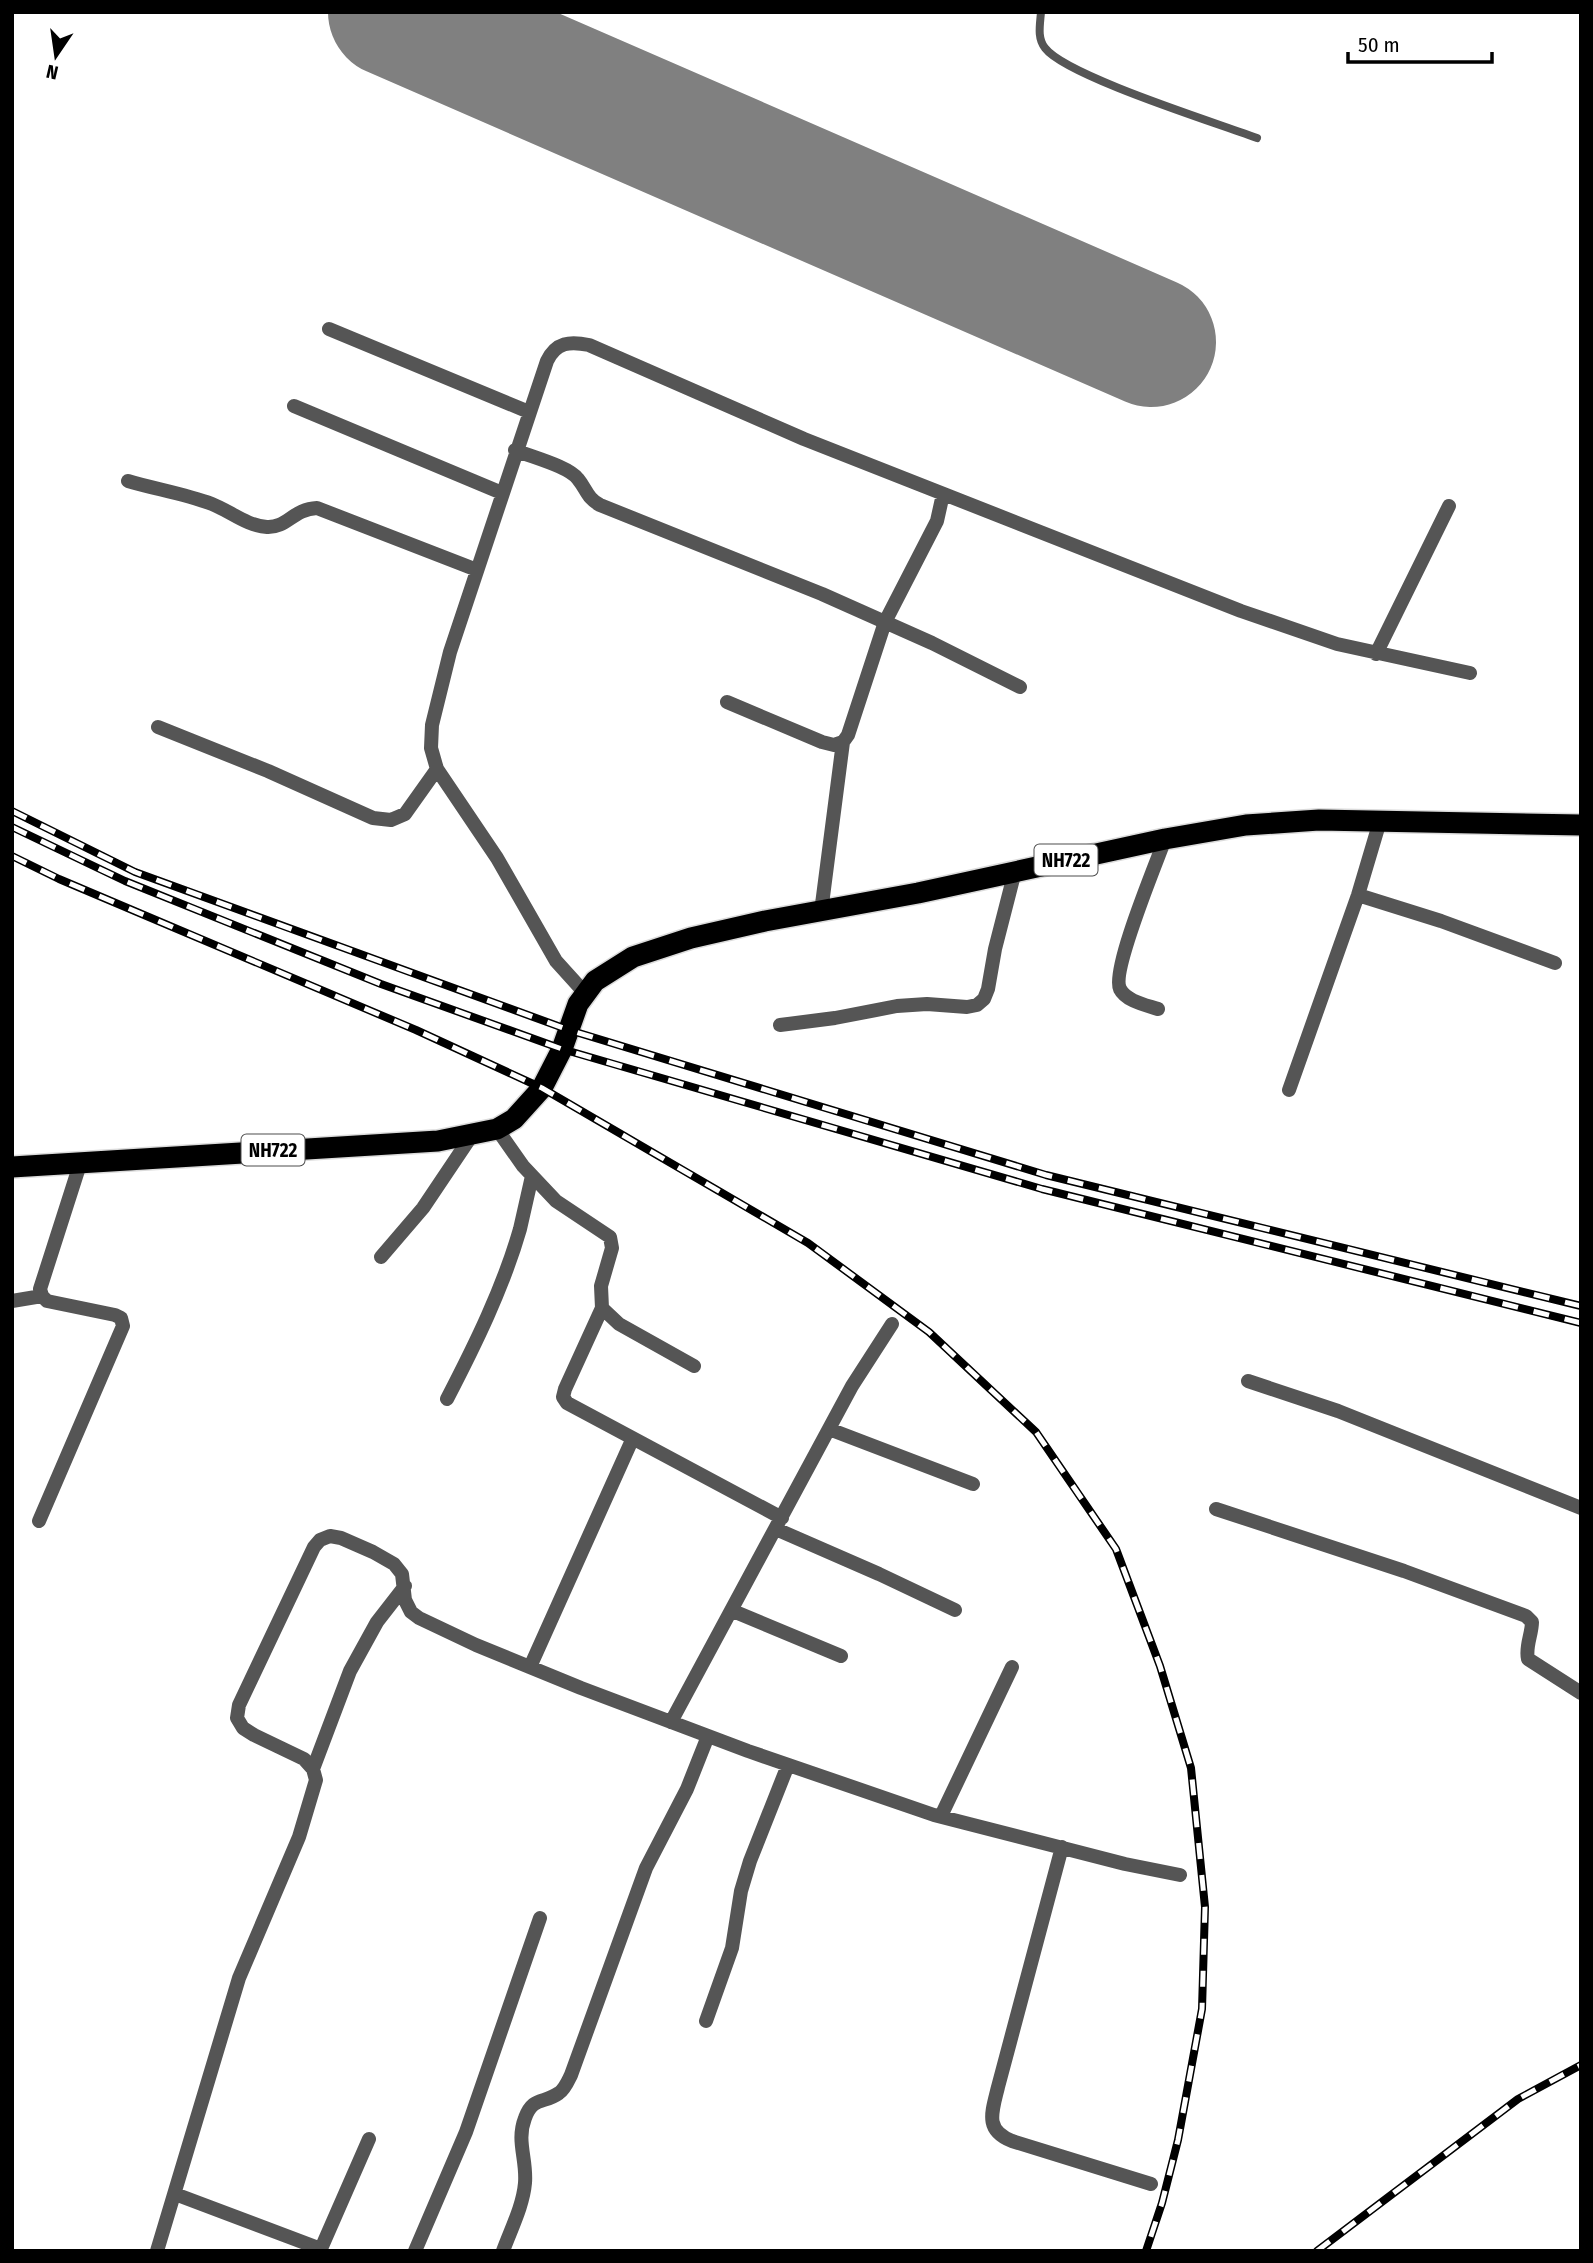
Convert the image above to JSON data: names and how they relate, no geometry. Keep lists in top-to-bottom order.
{
  "streets": {
    "highway": ["NH722"]
  },
  "scale_bar": "50 m",
  "north": "bottom"
}
